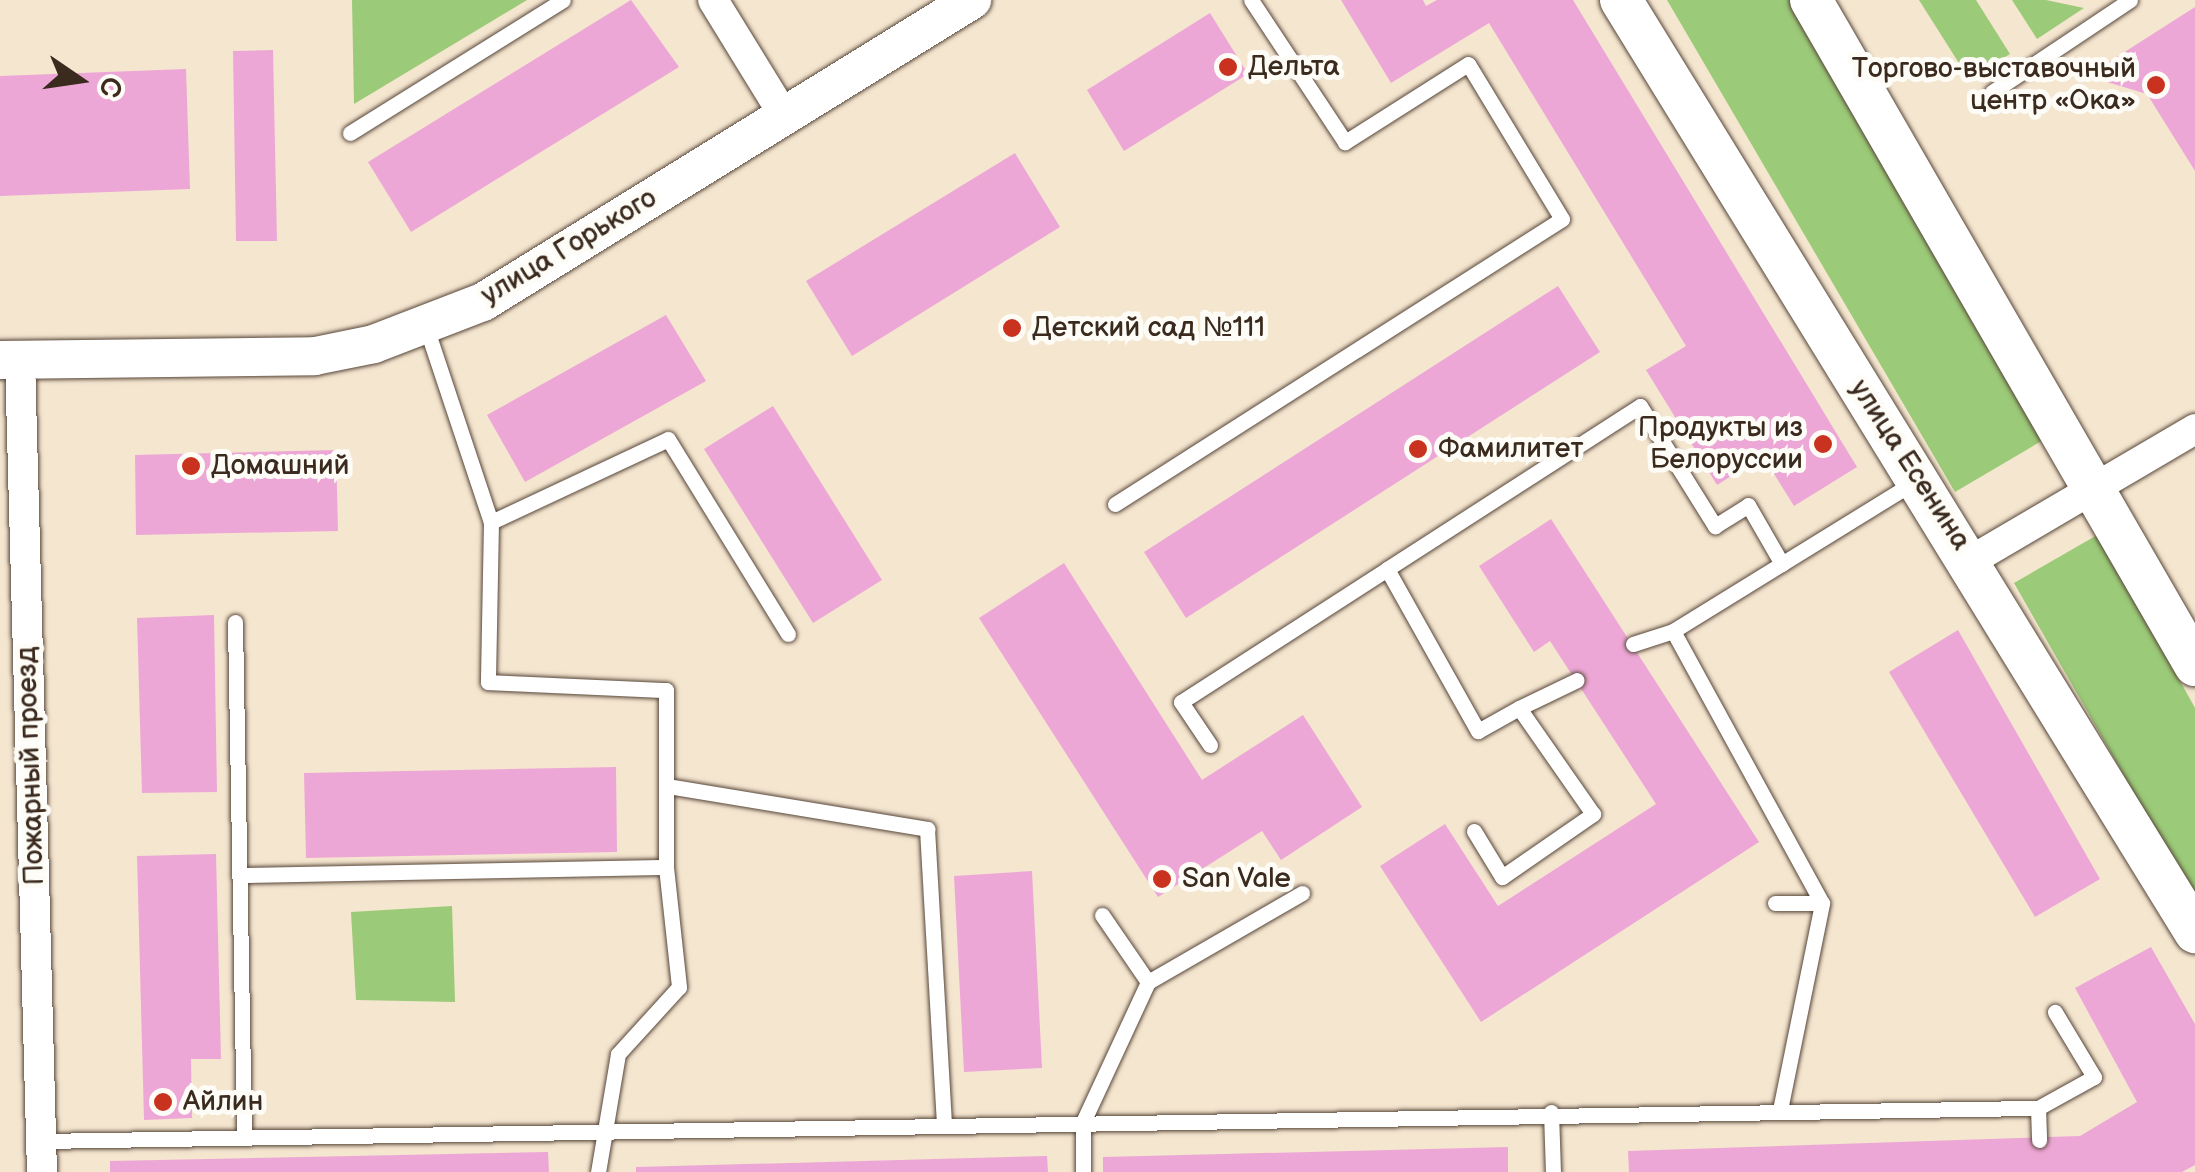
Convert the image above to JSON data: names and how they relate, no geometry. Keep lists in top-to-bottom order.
{
  "streets": {
    "main road": ["улица Есенина"],
    "street": ["улица Горького", "Пожарный проезд"]
  },
  "crossings": [
    ["улица Горького", "Пожарный проезд"]
  ],
  "places": [
    "Дельта",
    "Торгово-выставочный центр «Ока»",
    "Детский сад №111",
    "Продукты из Белоруссии",
    "Фамилитет",
    "Домашний",
    "San Vale",
    "Айлин"
  ],
  "north": "right"
}
